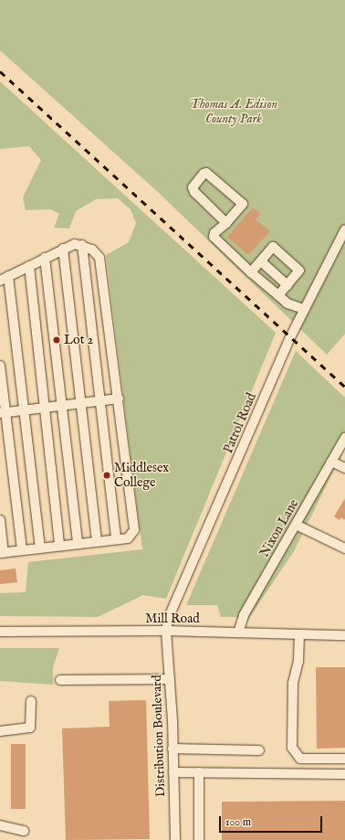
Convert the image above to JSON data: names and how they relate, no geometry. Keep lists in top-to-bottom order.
{
  "streets": {
    "street": [
      "Patrol Road",
      "Nixon Lane",
      "Mill Road",
      "Distribution Boulevard"
    ]
  },
  "crossings": [
    ["Patrol Road", "Mill Road"],
    ["Patrol Road", "Distribution Boulevard"],
    ["Nixon Lane", "Mill Road"],
    ["Mill Road", "Distribution Boulevard"]
  ],
  "parks": ["Thomas A. Edison County Park"],
  "places": ["Lot 2", "Middlesex College"],
  "scale_bar": "100 m"
}
